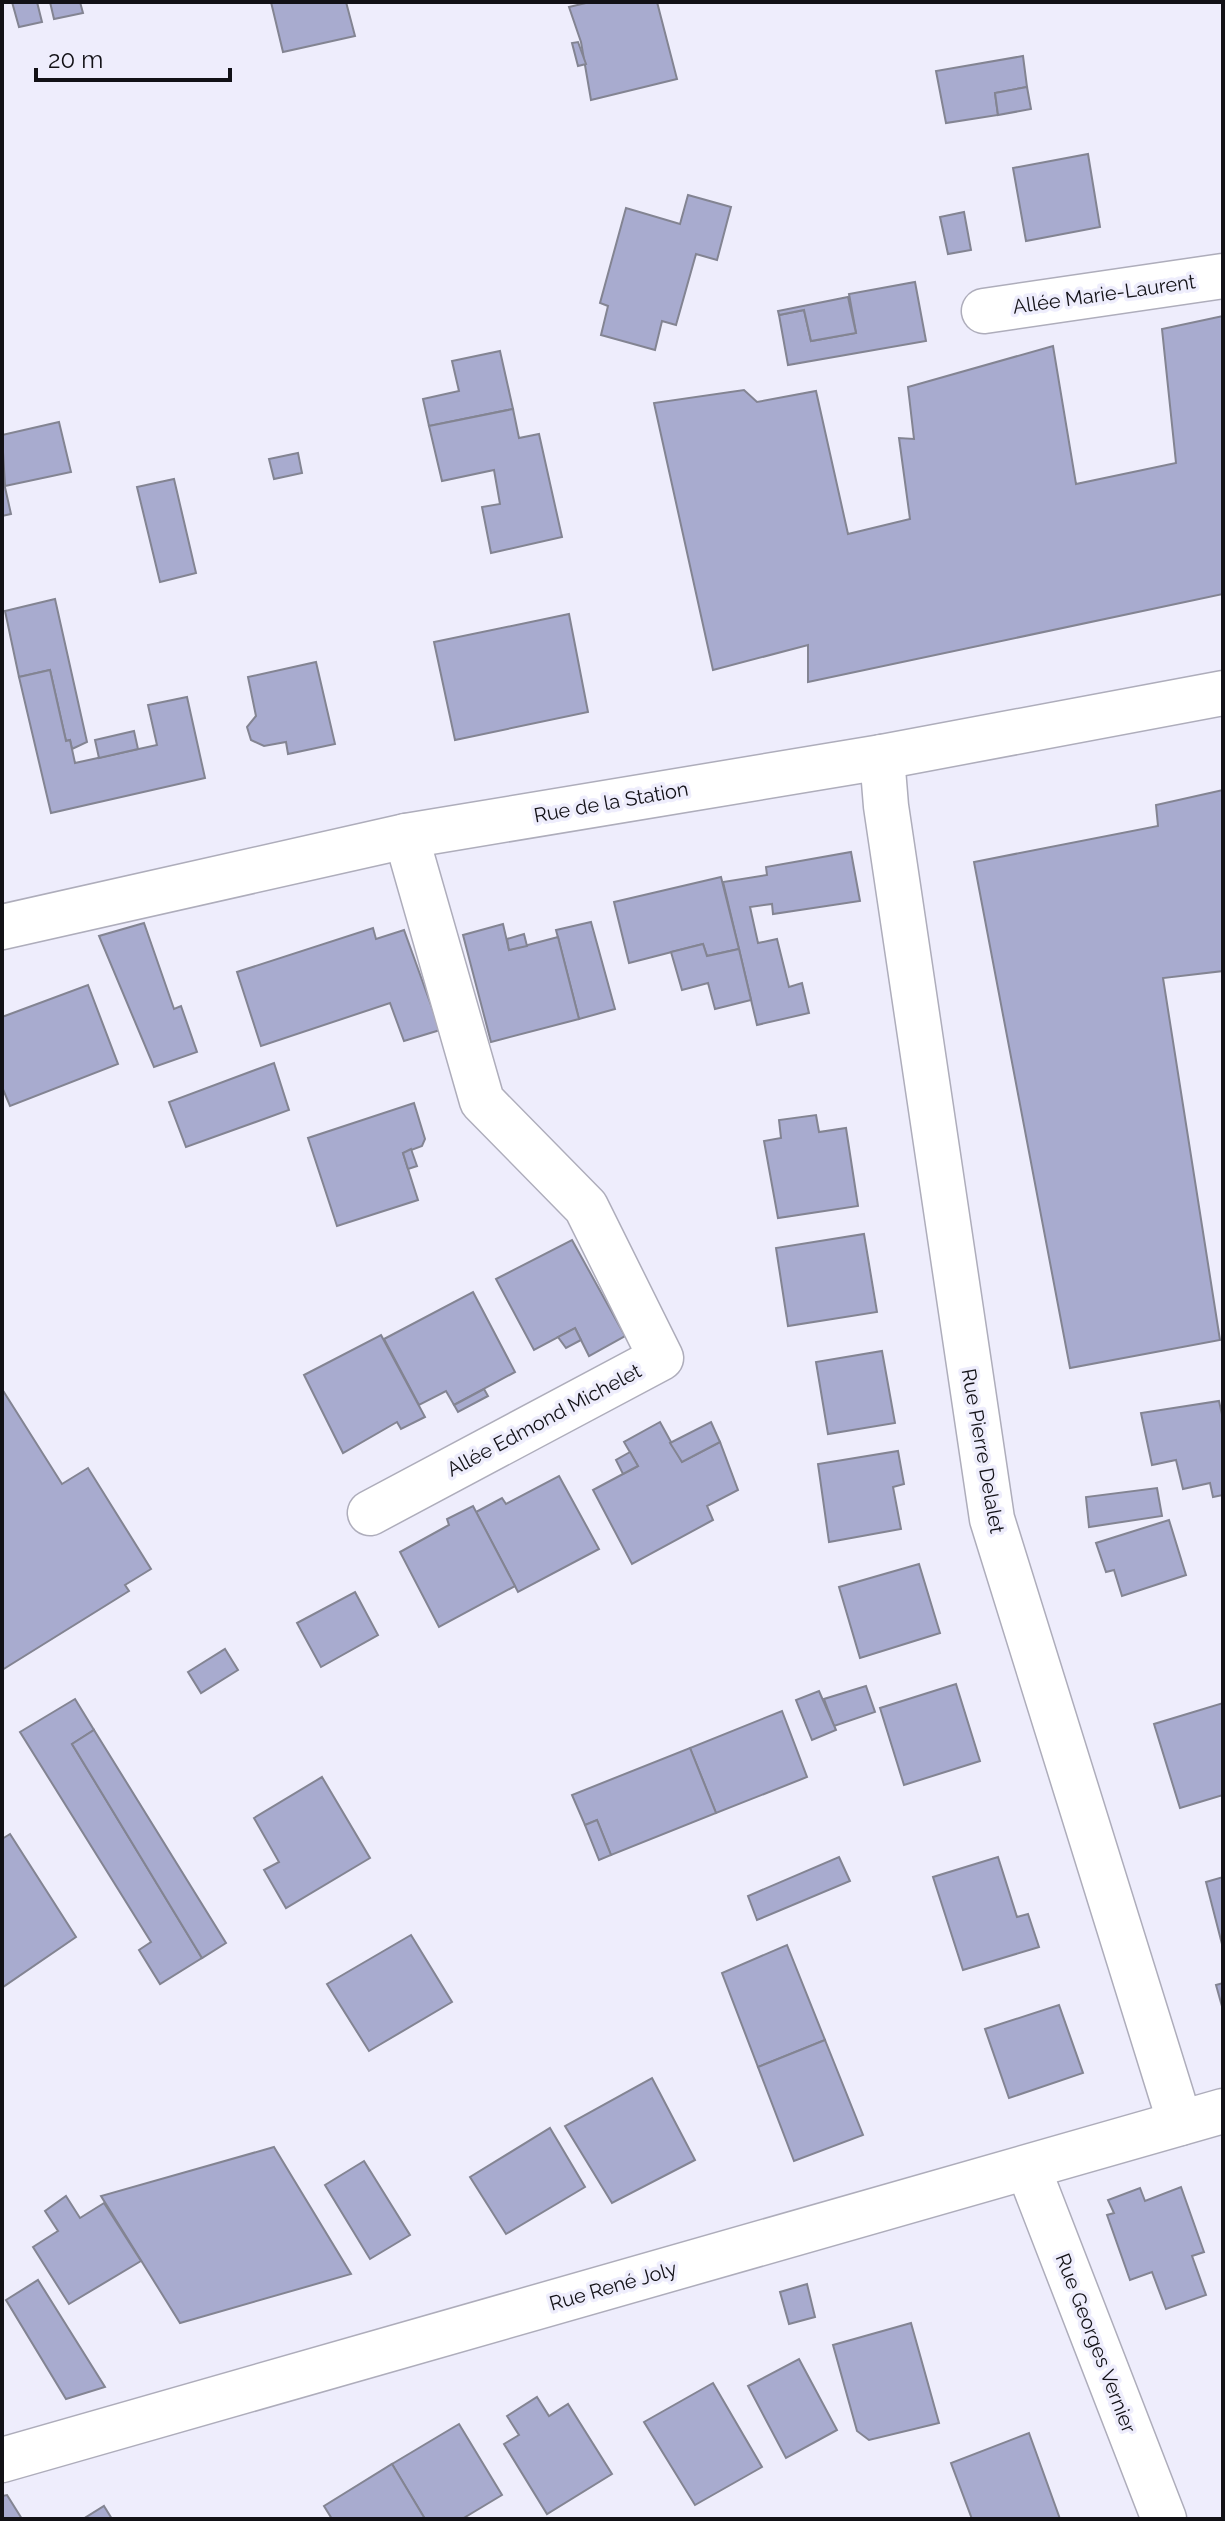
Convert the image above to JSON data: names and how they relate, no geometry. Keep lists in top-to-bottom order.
{
  "streets": {
    "street": [
      "Allée Marie-Laurent",
      "Rue de la Station",
      "Allée Edmond Michelet",
      "Rue Pierre Delalet",
      "Rue René Joly",
      "Rue Georges Vernier"
    ]
  },
  "crossings": [
    ["Rue de la Station", "Allée Edmond Michelet"],
    ["Rue de la Station", "Rue Pierre Delalet"],
    ["Rue Pierre Delalet", "Rue René Joly"],
    ["Rue René Joly", "Rue Georges Vernier"]
  ],
  "scale_bar": "20 m"
}
